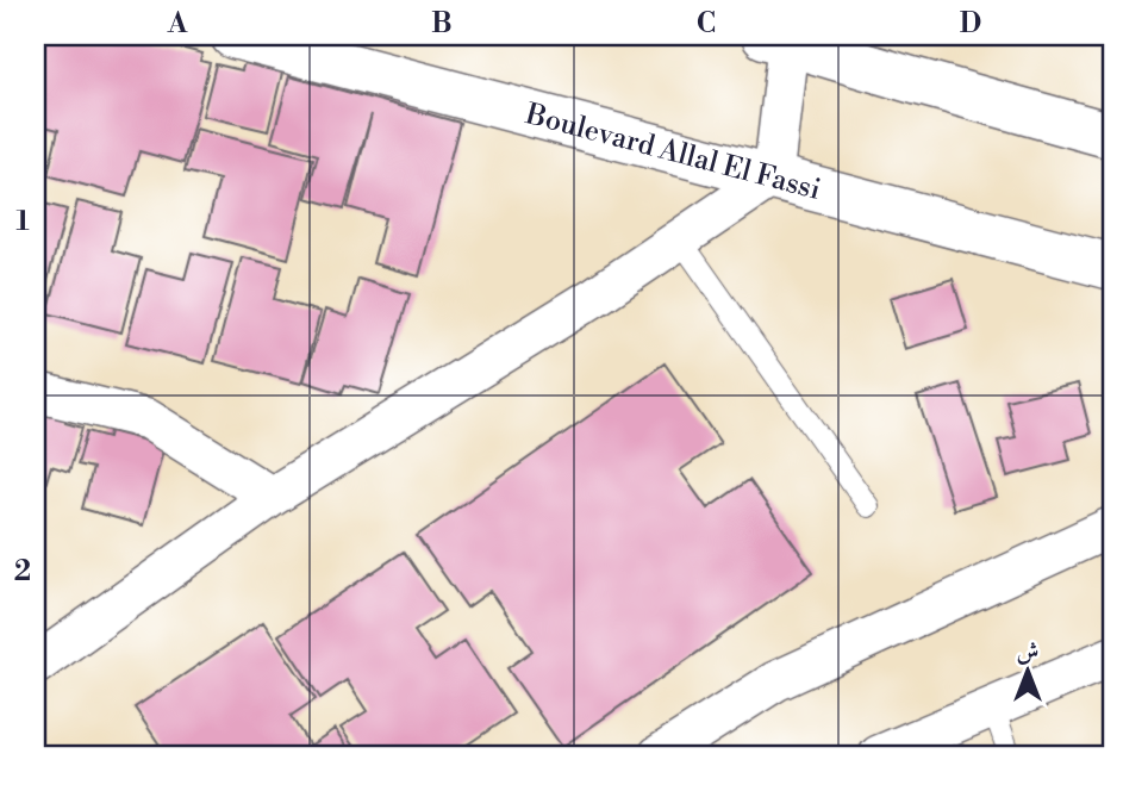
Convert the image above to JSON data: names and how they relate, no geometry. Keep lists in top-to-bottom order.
{
  "streets": {
    "main road": ["Boulevard Allal El Fassi"]
  },
  "north": "top",
  "grid": {
    "columns": [
      "A",
      "B",
      "C",
      "D"
    ],
    "rows": ["1", "2"]
  }
}
